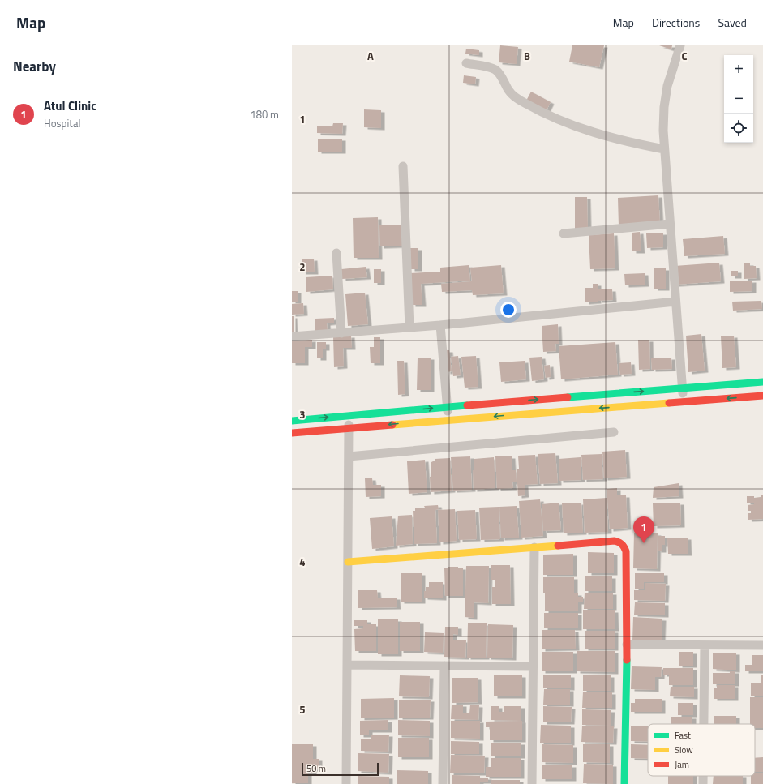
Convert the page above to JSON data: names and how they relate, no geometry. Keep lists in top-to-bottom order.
{
  "legend": ["Fast", "Slow", "Jam"],
  "scale_bar": "50 m",
  "page": {
    "header": "Map",
    "nav": ["Map", "Directions", "Saved"],
    "heading": "Nearby",
    "map_buttons": ["+", "−"],
    "list": [
      {
        "mark": "1",
        "name": "Atul Clinic",
        "note": "Hospital",
        "value": "180 m"
      }
    ],
    "pins": "1",
    "scale": "50 m"
  },
  "grid": {
    "columns": ["A", "B", "C"],
    "rows": [
      "1",
      "2",
      "3",
      "4",
      "5"
    ]
  }
}
